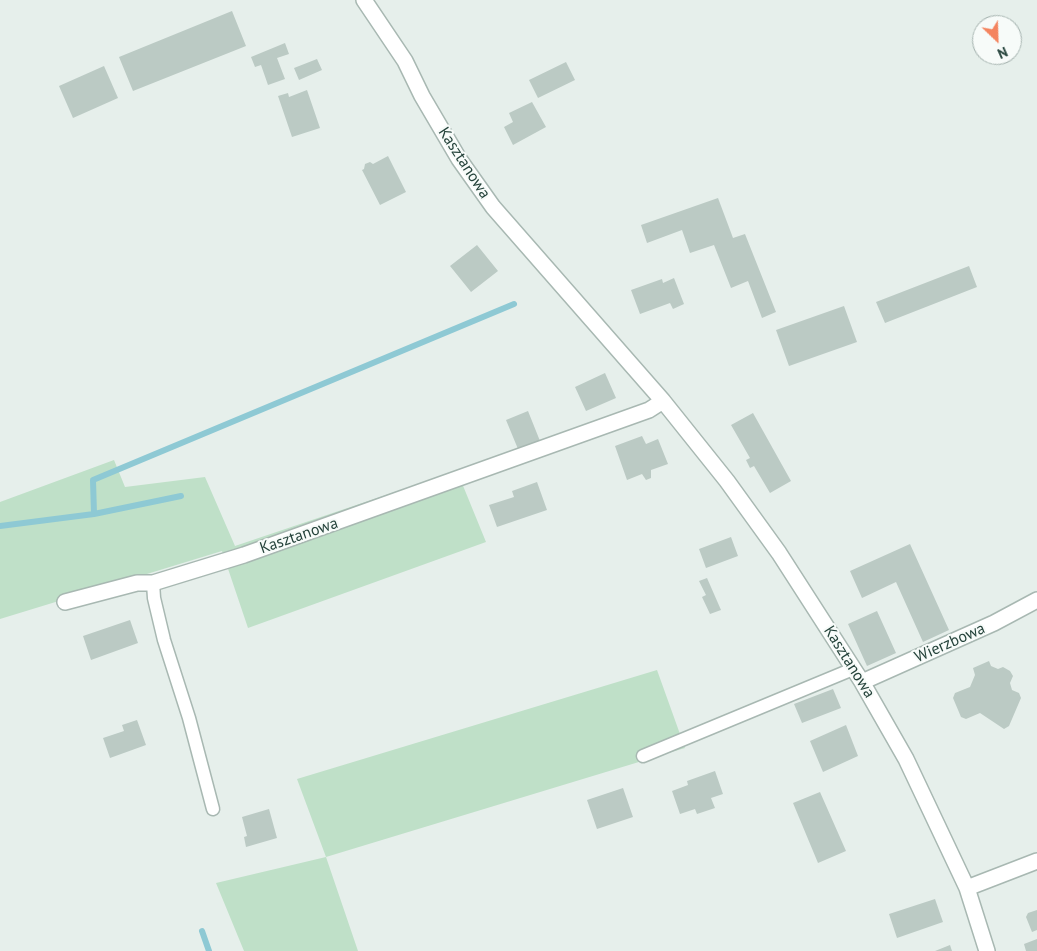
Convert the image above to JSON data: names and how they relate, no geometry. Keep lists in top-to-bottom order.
{
  "streets": {
    "street": ["Kasztanowa", "Wierzbowa"]
  },
  "crossings": [
    ["Kasztanowa", "Wierzbowa"]
  ],
  "north": "bottom right"
}
